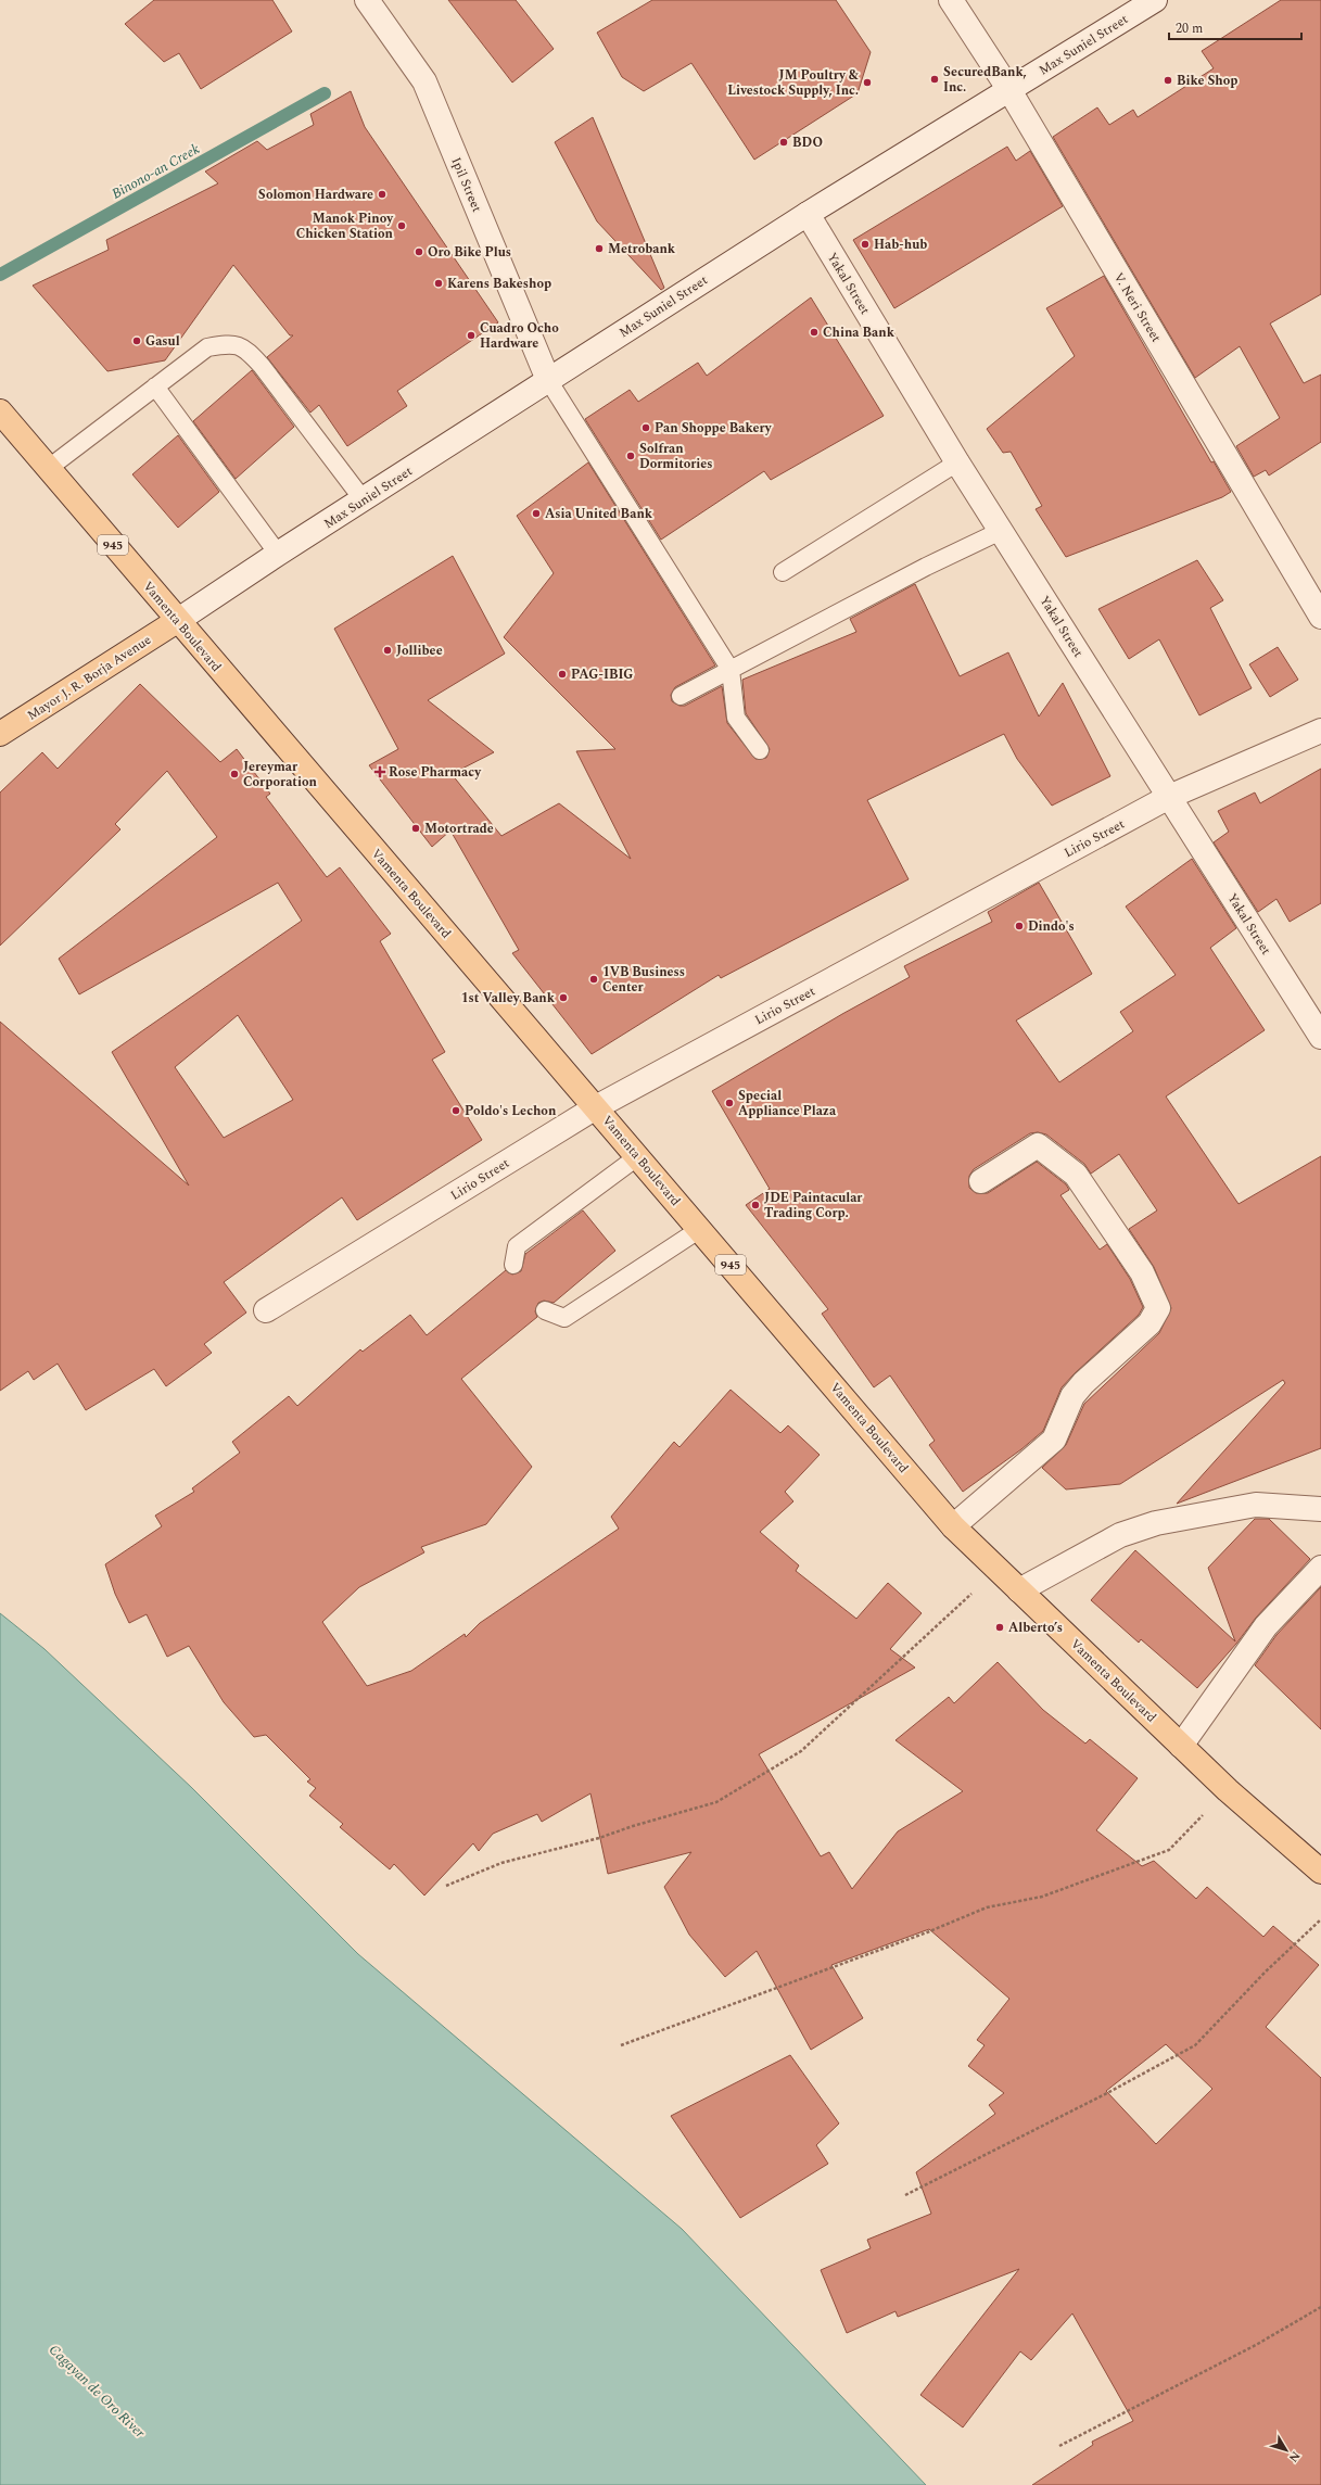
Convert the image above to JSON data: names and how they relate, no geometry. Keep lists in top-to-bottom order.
{
  "streets": {
    "main road": ["945", "Vamenta Boulevard", "Mayor J. R. Borja Avenue"],
    "street": [
      "Max Suniel Street",
      "Ipil Street",
      "Yakal Street",
      "V. Neri Street",
      "Lirio Street"
    ]
  },
  "crossings": [
    ["Max Suniel Street", "Ipil Street"],
    ["Max Suniel Street", "Yakal Street"],
    ["Max Suniel Street", "V. Neri Street"],
    ["Max Suniel Street", "Vamenta Boulevard"],
    ["Max Suniel Street", "Mayor J. R. Borja Avenue"],
    ["Yakal Street", "Lirio Street"],
    ["Vamenta Boulevard", "Mayor J. R. Borja Avenue"],
    ["Vamenta Boulevard", "Lirio Street"]
  ],
  "water": ["Binono-an Creek", "Cagayan de Oro River"],
  "places": {
    "other": [
      "SecuredBank, Inc.",
      "Bike Shop",
      "JM Poultry & Livestock Supply, Inc.",
      "BDO",
      "Solomon Hardware",
      "Manok Pinoy Chicken Station",
      "Hab-hub",
      "Metrobank",
      "Oro Bike Plus",
      "Karens Bakeshop",
      "China Bank",
      "Cuadro Ocho Hardware",
      "Gasul",
      "Pan Shoppe Bakery",
      "Solfran Dormitories",
      "Asia United Bank",
      "Jollibee",
      "PAG-IBIG",
      "Jereymar Corporation",
      "Motortrade",
      "Dindo's",
      "1VB Business Center",
      "1st Valley Bank",
      "Special Appliance Plaza",
      "Poldo's Lechon",
      "JDE Paintacular Trading Corp.",
      "Alberto’s"
    ],
    "health": ["Rose Pharmacy"]
  },
  "scale_bar": "20 m",
  "north": "bottom right"
}
